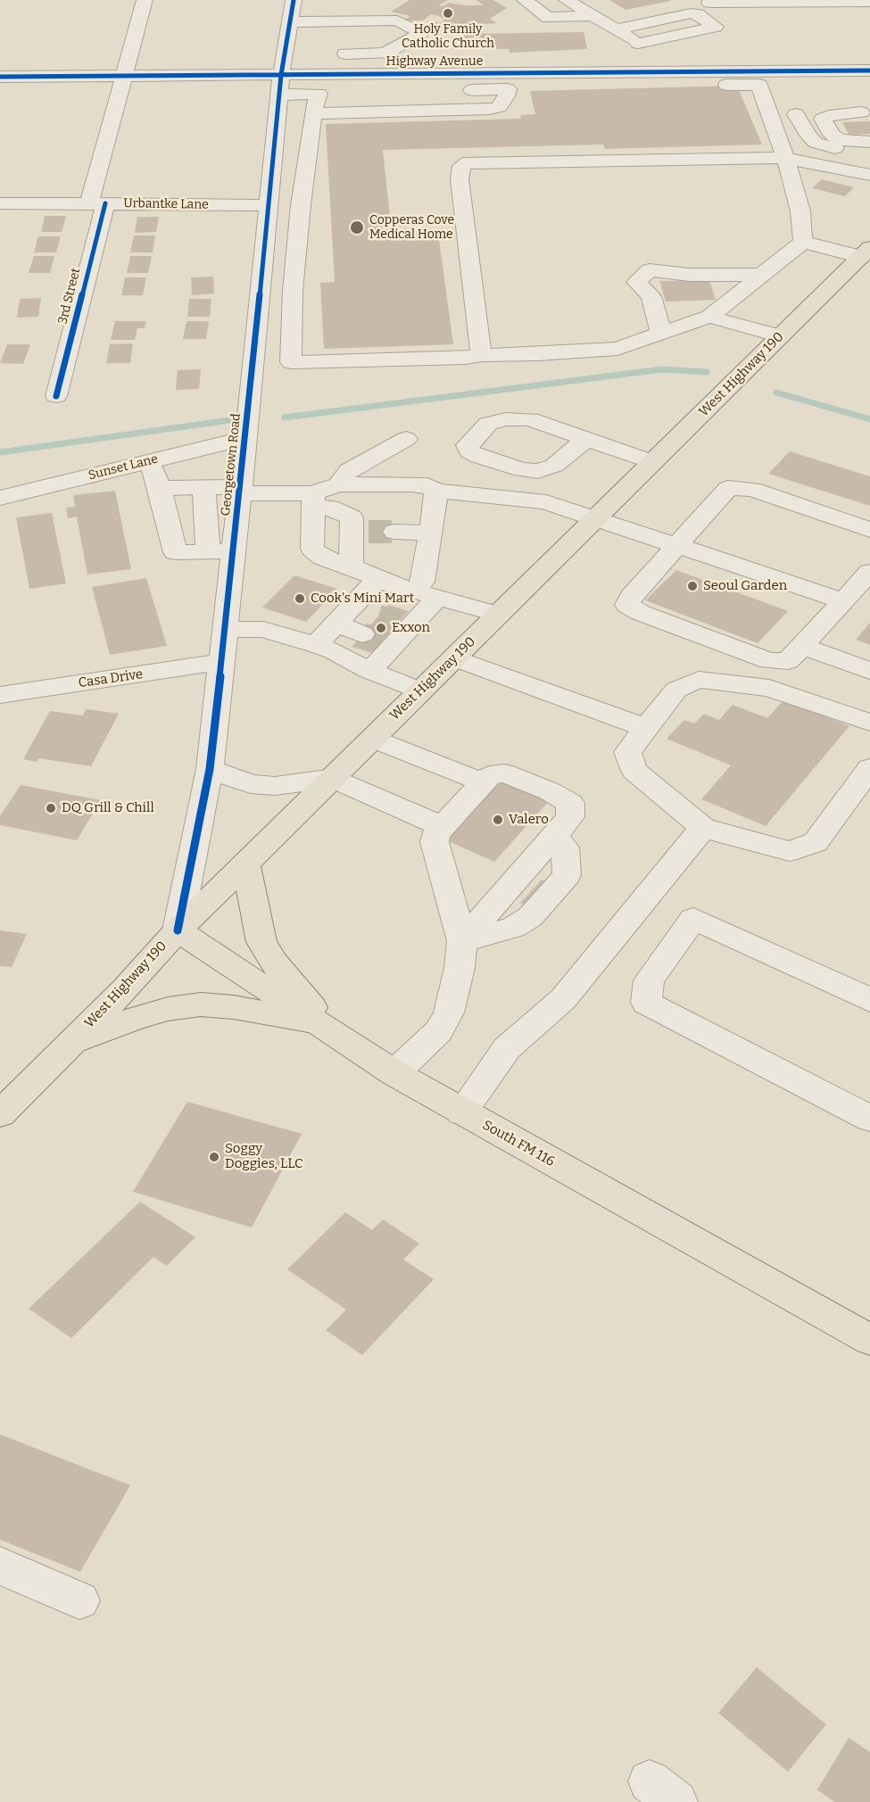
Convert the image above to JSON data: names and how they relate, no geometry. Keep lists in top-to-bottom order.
{
  "streets": {
    "main road": ["West Highway 190", "South FM 116"],
    "street": [
      "Highway Avenue",
      "Urbantke Lane",
      "3rd Street",
      "Georgetown Road",
      "Sunset Lane",
      "Casa Drive"
    ]
  },
  "crossings": [
    ["Highway Avenue", "3rd Street"],
    ["Highway Avenue", "Georgetown Road"],
    ["Urbantke Lane", "3rd Street"],
    ["Urbantke Lane", "Georgetown Road"],
    ["West Highway 190", "Georgetown Road"],
    ["West Highway 190", "South FM 116"],
    ["Georgetown Road", "Sunset Lane"],
    ["Georgetown Road", "Casa Drive"],
    ["Georgetown Road", "South FM 116"]
  ],
  "places": [
    "Holy Family Catholic Church",
    "Copperas Cove Medical Home",
    "Seoul Garden",
    "Cook's Mini Mart",
    "Exxon",
    "DQ Grill & Chill",
    "Valero",
    "Soggy Doggies, LLC"
  ]
}
